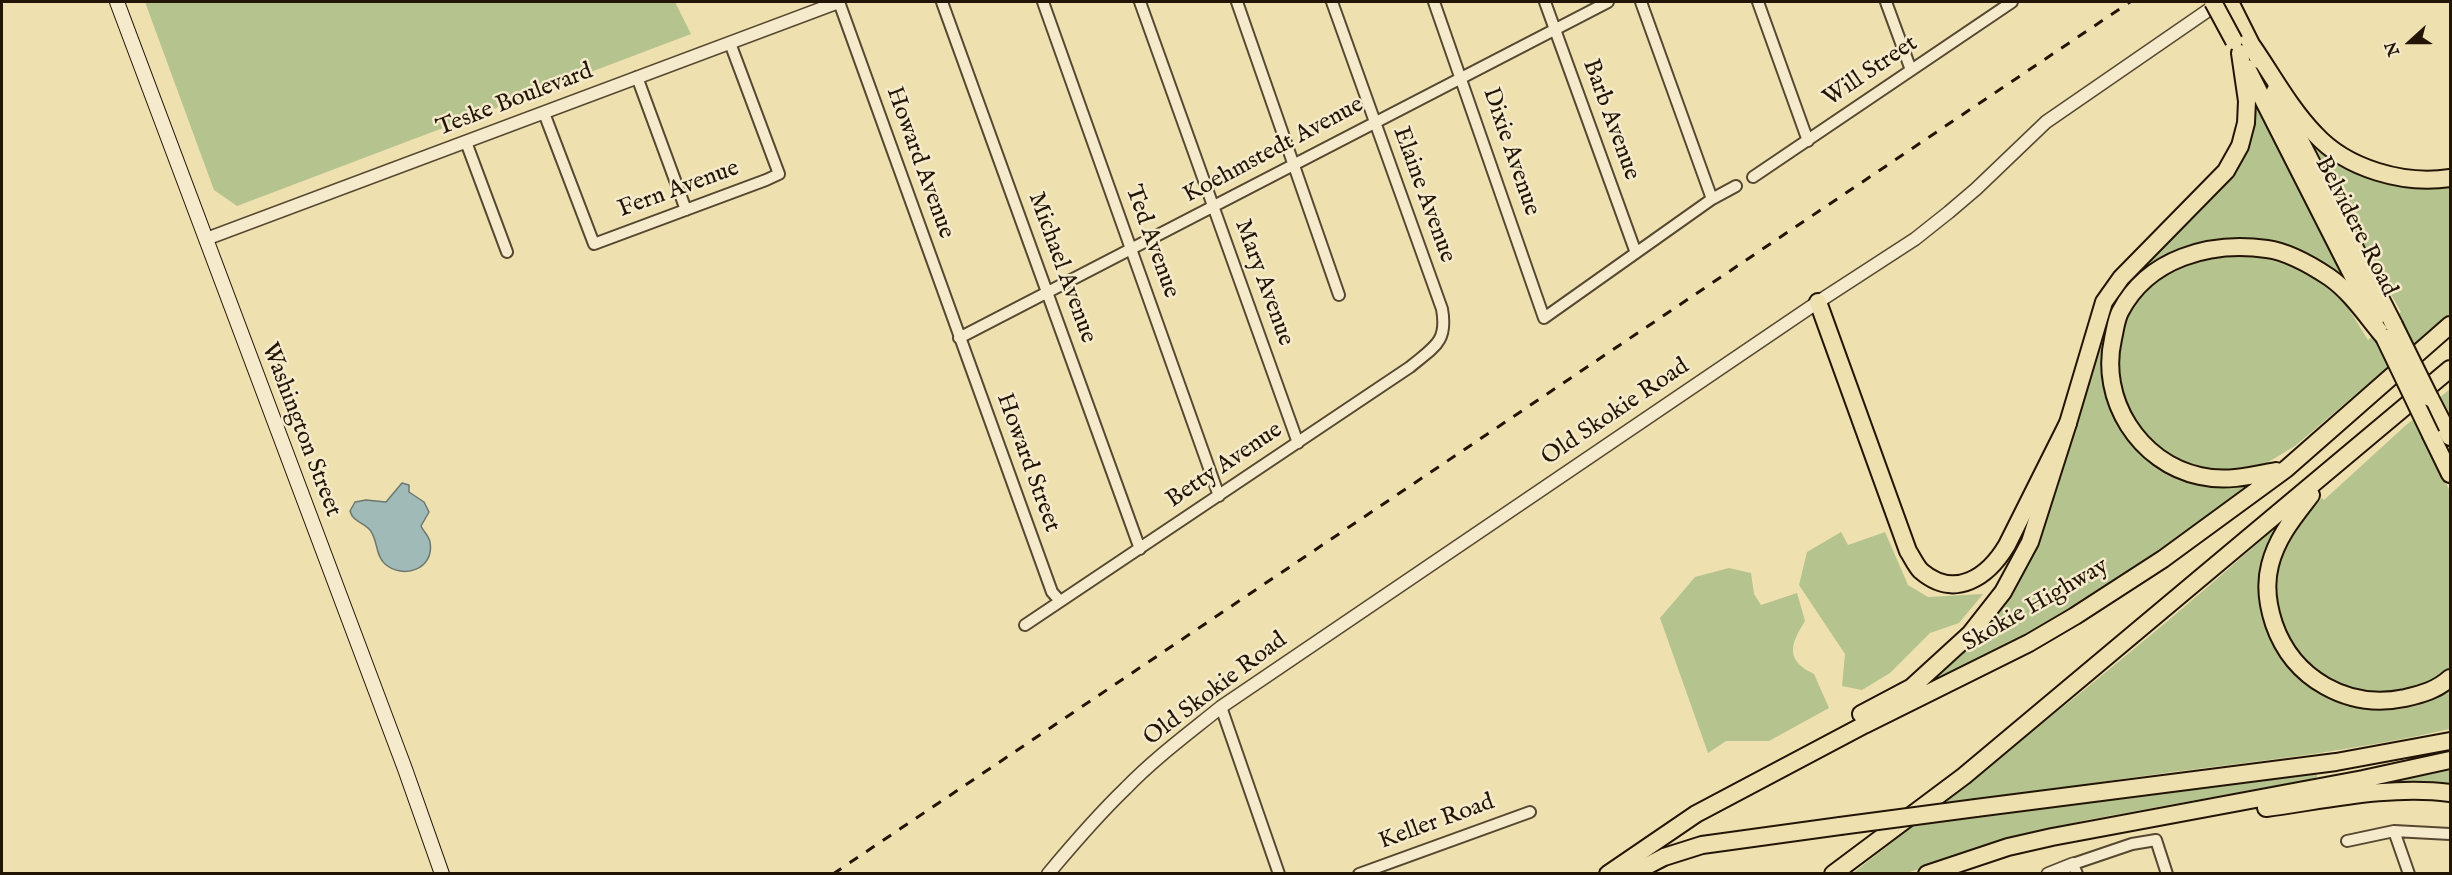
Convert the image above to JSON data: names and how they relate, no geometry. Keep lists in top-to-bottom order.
{
  "streets": {
    "main road": ["Belvidere Road", "Washington Street", "Skokie Highway"],
    "street": [
      "Will Street",
      "Teske Boulevard",
      "Barb Avenue",
      "Koehmstedt Avenue",
      "Dixie Avenue",
      "Howard Avenue",
      "Fern Avenue",
      "Elaine Avenue",
      "Ted Avenue",
      "Michael Avenue",
      "Mary Avenue",
      "Old Skokie Road",
      "Howard Street",
      "Betty Avenue",
      "Keller Road"
    ]
  },
  "crossings": [
    ["Teske Boulevard", "Howard Avenue"],
    ["Teske Boulevard", "Fern Avenue"],
    ["Teske Boulevard", "Washington Street"],
    ["Barb Avenue", "Koehmstedt Avenue"],
    ["Barb Avenue", "Dixie Avenue"],
    ["Koehmstedt Avenue", "Dixie Avenue"],
    ["Koehmstedt Avenue", "Howard Avenue"],
    ["Koehmstedt Avenue", "Elaine Avenue"],
    ["Koehmstedt Avenue", "Ted Avenue"],
    ["Koehmstedt Avenue", "Michael Avenue"],
    ["Koehmstedt Avenue", "Mary Avenue"],
    ["Koehmstedt Avenue", "Howard Street"],
    ["Howard Avenue", "Howard Street"],
    ["Elaine Avenue", "Betty Avenue"],
    ["Ted Avenue", "Betty Avenue"],
    ["Michael Avenue", "Betty Avenue"],
    ["Mary Avenue", "Betty Avenue"],
    ["Howard Street", "Betty Avenue"]
  ],
  "north": "left"
}
